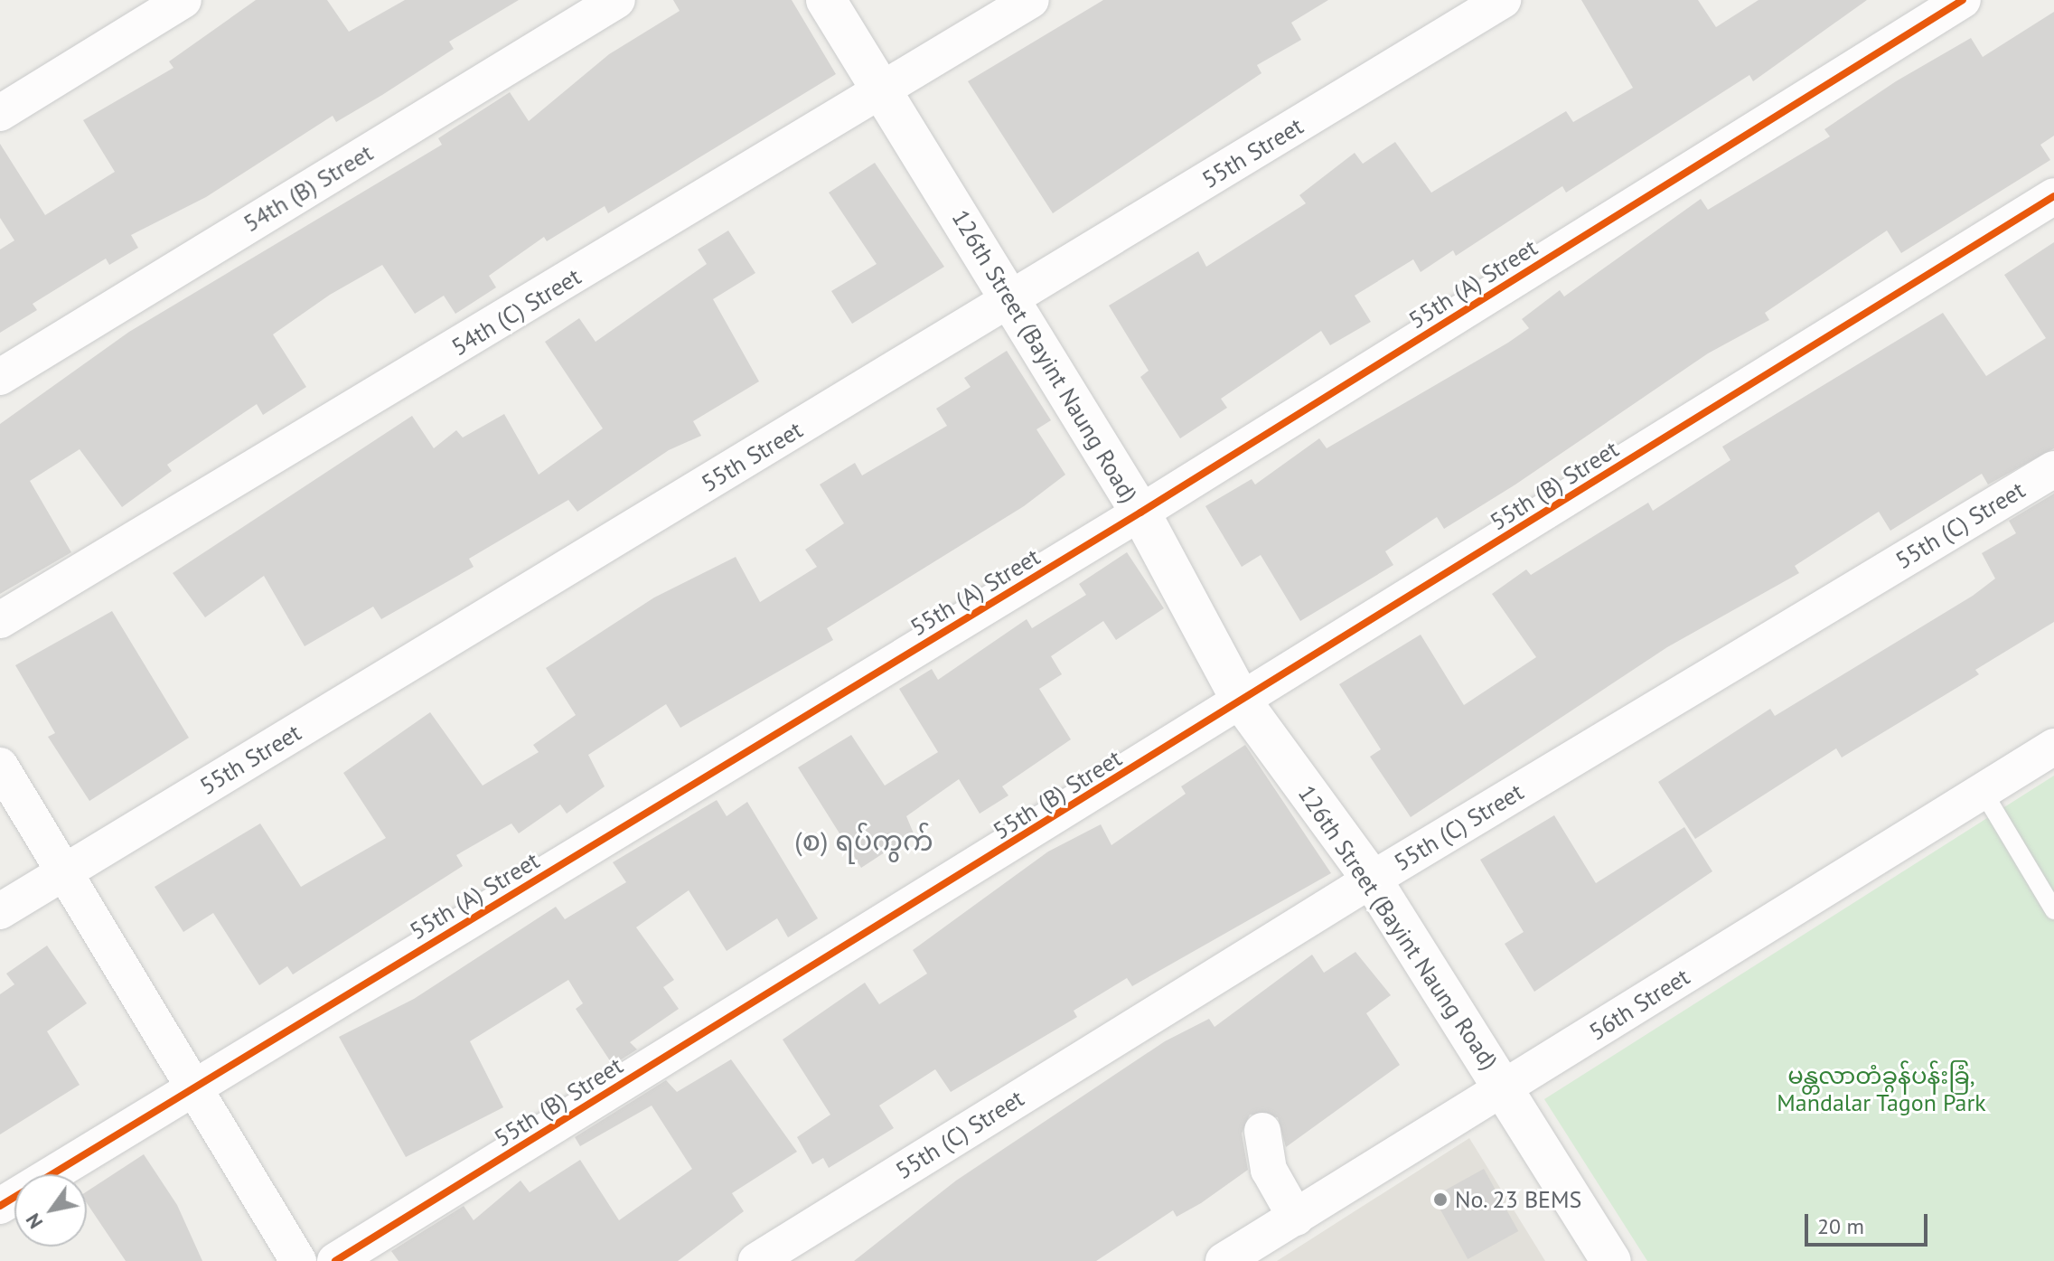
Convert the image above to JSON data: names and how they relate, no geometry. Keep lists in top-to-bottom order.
{
  "streets": {
    "street": [
      "55th Street",
      "54th (B) Street",
      "55th (A) Street",
      "54th (C) Street",
      "126th Street (Bayint Naung Road)",
      "55th (B) Street",
      "55th (C) Street",
      "56th Street"
    ]
  },
  "crossings": [
    ["55th Street", "126th Street (Bayint Naung Road)"],
    ["55th (A) Street", "126th Street (Bayint Naung Road)"],
    ["54th (C) Street", "126th Street (Bayint Naung Road)"],
    ["126th Street (Bayint Naung Road)", "55th (B) Street"],
    ["126th Street (Bayint Naung Road)", "55th (C) Street"],
    ["126th Street (Bayint Naung Road)", "56th Street"]
  ],
  "districts": ["(စ) ရပ်ကွက်"],
  "parks": ["မန္တလာတံခွန်ပန်းခြံ, Mandalar Tagon Park"],
  "places": ["No. 23 BEMS"],
  "scale_bar": "20 m",
  "north": "bottom left"
}
